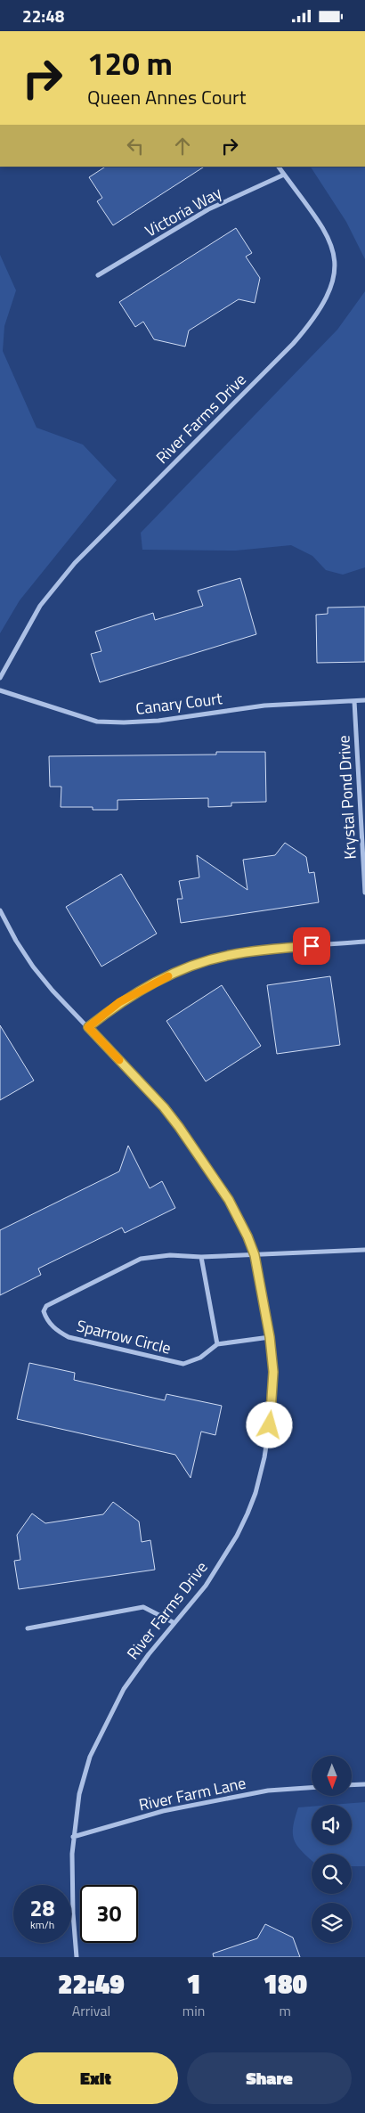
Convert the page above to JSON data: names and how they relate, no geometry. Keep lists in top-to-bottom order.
{
  "streets": {
    "street": [
      "Victoria Way",
      "River Farms Drive",
      "Canary Court",
      "Krystal Pond Drive",
      "Sparrow Circle",
      "River Farm Lane"
    ]
  },
  "crossings": [
    ["Victoria Way", "River Farms Drive"],
    ["River Farms Drive", "Sparrow Circle"],
    ["River Farms Drive", "River Farm Lane"],
    ["Canary Court", "Krystal Pond Drive"]
  ],
  "north": "bottom",
  "page": {
    "status": "22:48",
    "turn": ["120 m", "Queen Annes Court"],
    "speed": "28 km/h",
    "limit": "30",
    "eta": [
      "22:49",
      "Arrival",
      "1",
      "min",
      "180",
      "m"
    ],
    "buttons": ["Exit", "Share"]
  }
}
